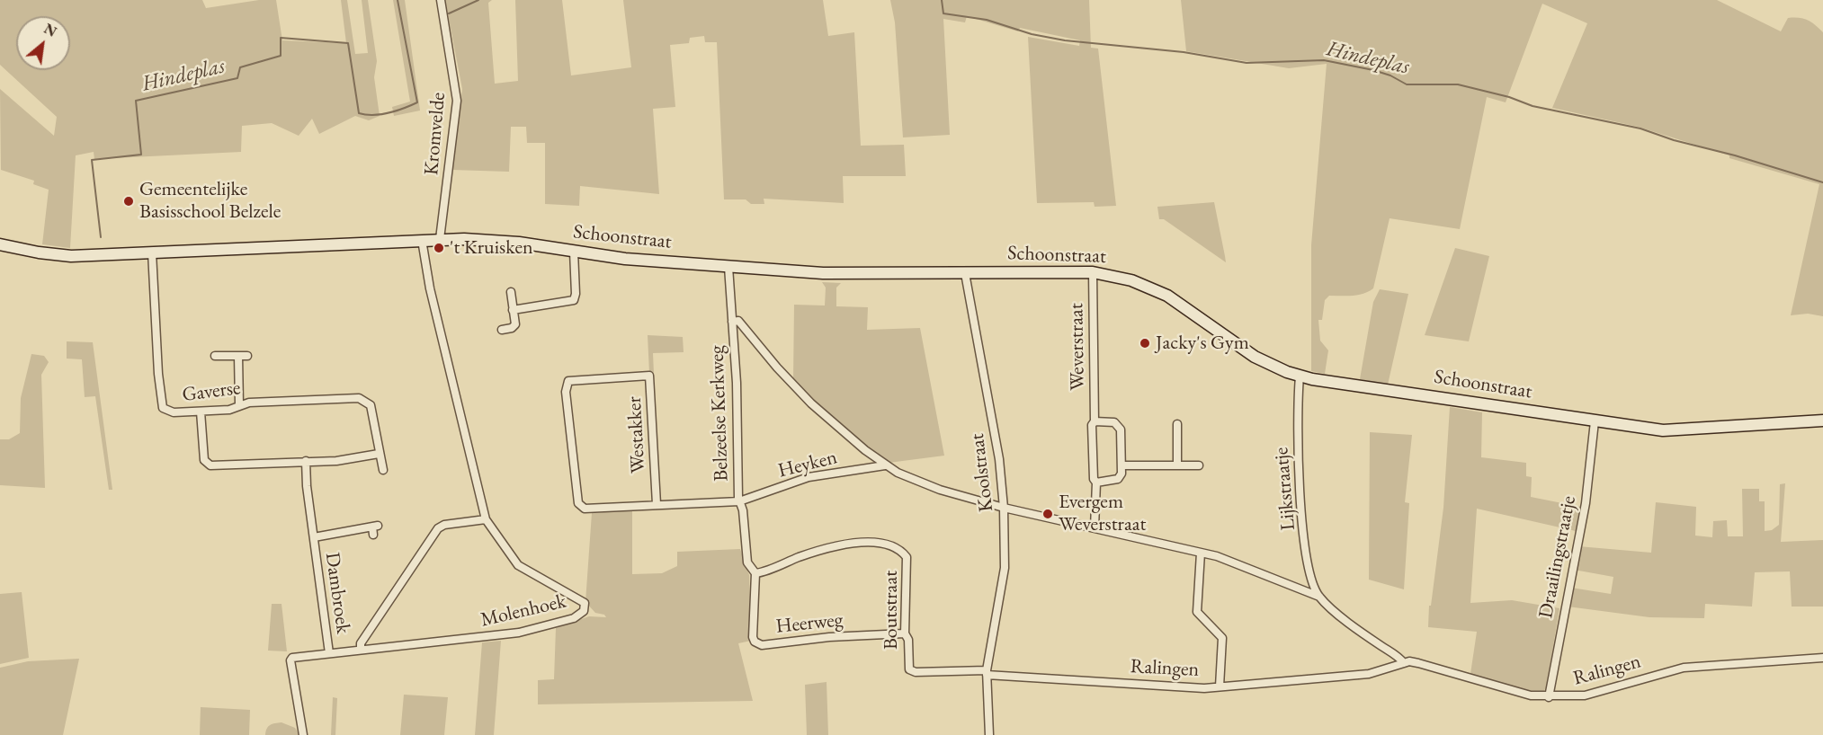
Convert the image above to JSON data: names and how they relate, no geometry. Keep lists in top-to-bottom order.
{
  "streets": {
    "street": [
      "Kromvelde",
      "Schoonstraat",
      "Weverstraat",
      "Gaverse",
      "Belzeelse Kerkweg",
      "Westakker",
      "Heyken",
      "Koolstraat",
      "Lijkstraatje",
      "Draailingstraatje",
      "Dambroek",
      "Boutstraat",
      "Molenhoek",
      "Heerweg",
      "Ralingen"
    ]
  },
  "crossings": [
    ["Kromvelde", "Schoonstraat"],
    ["Schoonstraat", "Weverstraat"],
    ["Schoonstraat", "Gaverse"],
    ["Schoonstraat", "Belzeelse Kerkweg"],
    ["Schoonstraat", "Koolstraat"],
    ["Schoonstraat", "Lijkstraatje"],
    ["Schoonstraat", "Draailingstraatje"],
    ["Schoonstraat", "Molenhoek"],
    ["Weverstraat", "Belzeelse Kerkweg"],
    ["Belzeelse Kerkweg", "Westakker"],
    ["Belzeelse Kerkweg", "Heyken"],
    ["Belzeelse Kerkweg", "Koolstraat"],
    ["Belzeelse Kerkweg", "Lijkstraatje"],
    ["Koolstraat", "Boutstraat"],
    ["Koolstraat", "Ralingen"],
    ["Draailingstraatje", "Ralingen"],
    ["Dambroek", "Molenhoek"],
    ["Boutstraat", "Heerweg"],
    ["Boutstraat", "Ralingen"]
  ],
  "water": ["Hindeplas"],
  "places": [
    "Gemeentelijke Basisschool Belzele",
    "'t Kruisken",
    "Jacky's Gym",
    "Evergem Weverstraat"
  ],
  "north": "top right"
}
